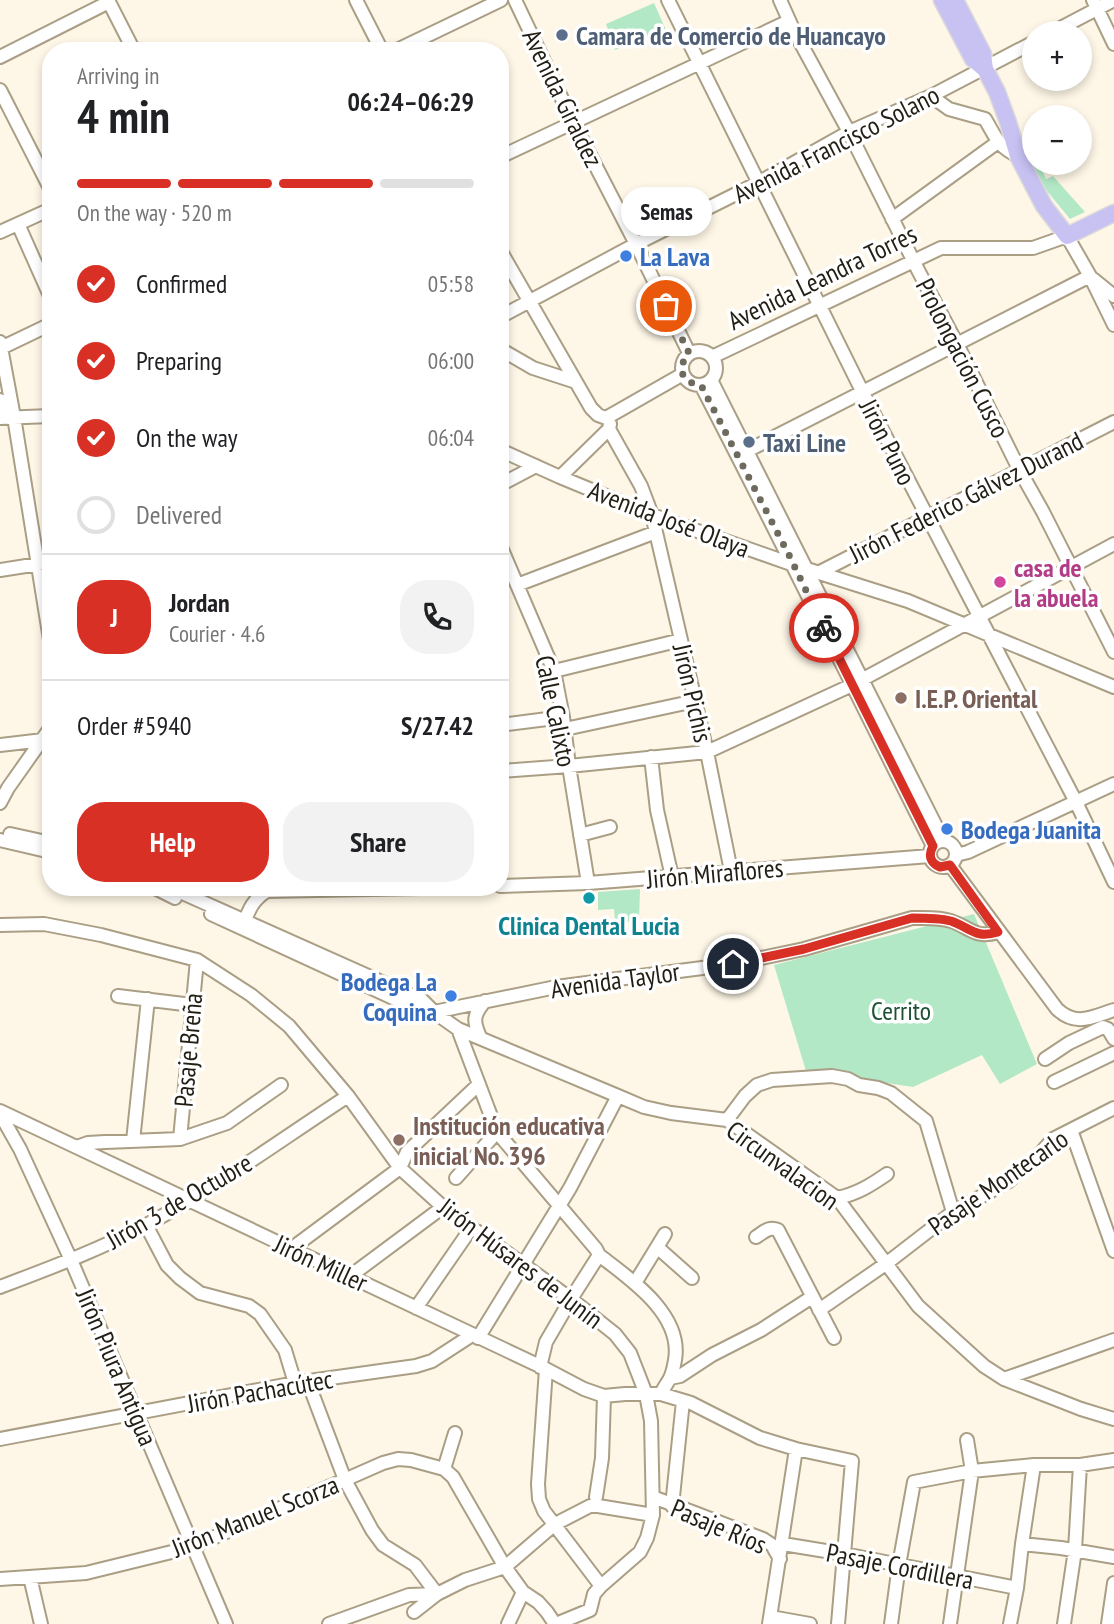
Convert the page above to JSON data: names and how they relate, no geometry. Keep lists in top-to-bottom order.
{
  "streets": {
    "main road": ["Avenida Leandra Torres"],
    "street": [
      "Avenida Giraldez",
      "Avenida Francisco Solano",
      "Prolongación Cusco",
      "Jirón Puno",
      "Jirón Federico Gálvez Durand",
      "Avenida José Olaya",
      "Jirón Pichis",
      "Calle Calixto",
      "Jirón Miraflores",
      "Avenida Taylor",
      "Pasaje Breña",
      "Circunvalacion",
      "Pasaje Montecarlo",
      "Jirón 3 de Octubre",
      "Jirón Miller",
      "Jirón Húsares de Junín",
      "Jirón Piura Antigua",
      "Jirón Pachacútec",
      "Jirón Manuel Scorza",
      "Pasaje Ríos",
      "Pasaje Cordillera"
    ]
  },
  "crossings": [
    ["Avenida Giraldez", "Avenida Francisco Solano"],
    ["Avenida Giraldez", "Avenida Leandra Torres"],
    ["Avenida Francisco Solano", "Prolongación Cusco"],
    ["Avenida Francisco Solano", "Jirón Puno"],
    ["Avenida Leandra Torres", "Prolongación Cusco"],
    ["Avenida Leandra Torres", "Jirón Puno"],
    ["Prolongación Cusco", "Jirón Federico Gálvez Durand"],
    ["Jirón Puno", "Jirón Federico Gálvez Durand"],
    ["Jirón Puno", "Avenida José Olaya"],
    ["Jirón Federico Gálvez Durand", "Avenida José Olaya"],
    ["Avenida José Olaya", "Jirón Pichis"],
    ["Jirón Pichis", "Jirón Miraflores"],
    ["Calle Calixto", "Jirón Miraflores"],
    ["Avenida Taylor", "Circunvalacion"],
    ["Pasaje Breña", "Jirón Húsares de Junín"],
    ["Circunvalacion", "Pasaje Montecarlo"],
    ["Jirón 3 de Octubre", "Jirón Miller"],
    ["Jirón 3 de Octubre", "Jirón Húsares de Junín"],
    ["Jirón 3 de Octubre", "Jirón Piura Antigua"],
    ["Jirón Miller", "Jirón Húsares de Junín"],
    ["Jirón Miller", "Jirón Piura Antigua"],
    ["Jirón Miller", "Jirón Pachacútec"],
    ["Jirón Húsares de Junín", "Pasaje Ríos"],
    ["Jirón Piura Antigua", "Jirón Pachacútec"],
    ["Jirón Piura Antigua", "Jirón Manuel Scorza"]
  ],
  "parks": ["Cerrito"],
  "places": [
    "Camara de Comercio de Huancayo",
    "La Lava",
    "Semas",
    "Taxi Line",
    "casa de la abuela",
    "I.E.P. Oriental",
    "Bodega Juanita",
    "Clinica Dental Lucia",
    "Bodega La Coquina",
    "Institución educativa inicial No. 396"
  ],
  "page": {
    "map_buttons": ["+", "−"],
    "heading": ["4 min", "Arriving in", "06:24–06:29"],
    "panel": [
      "Jordan",
      "Courier · 4.6",
      "Order #5940",
      "S/27.42"
    ],
    "bar": "On the way · 520 m",
    "bubble": "Semas",
    "list": [
      ["Confirmed", "05:58"],
      ["Preparing", "06:00"],
      ["On the way", "06:04"],
      "Delivered"
    ],
    "round": "J",
    "buttons": ["Help", "Share"]
  }
}
